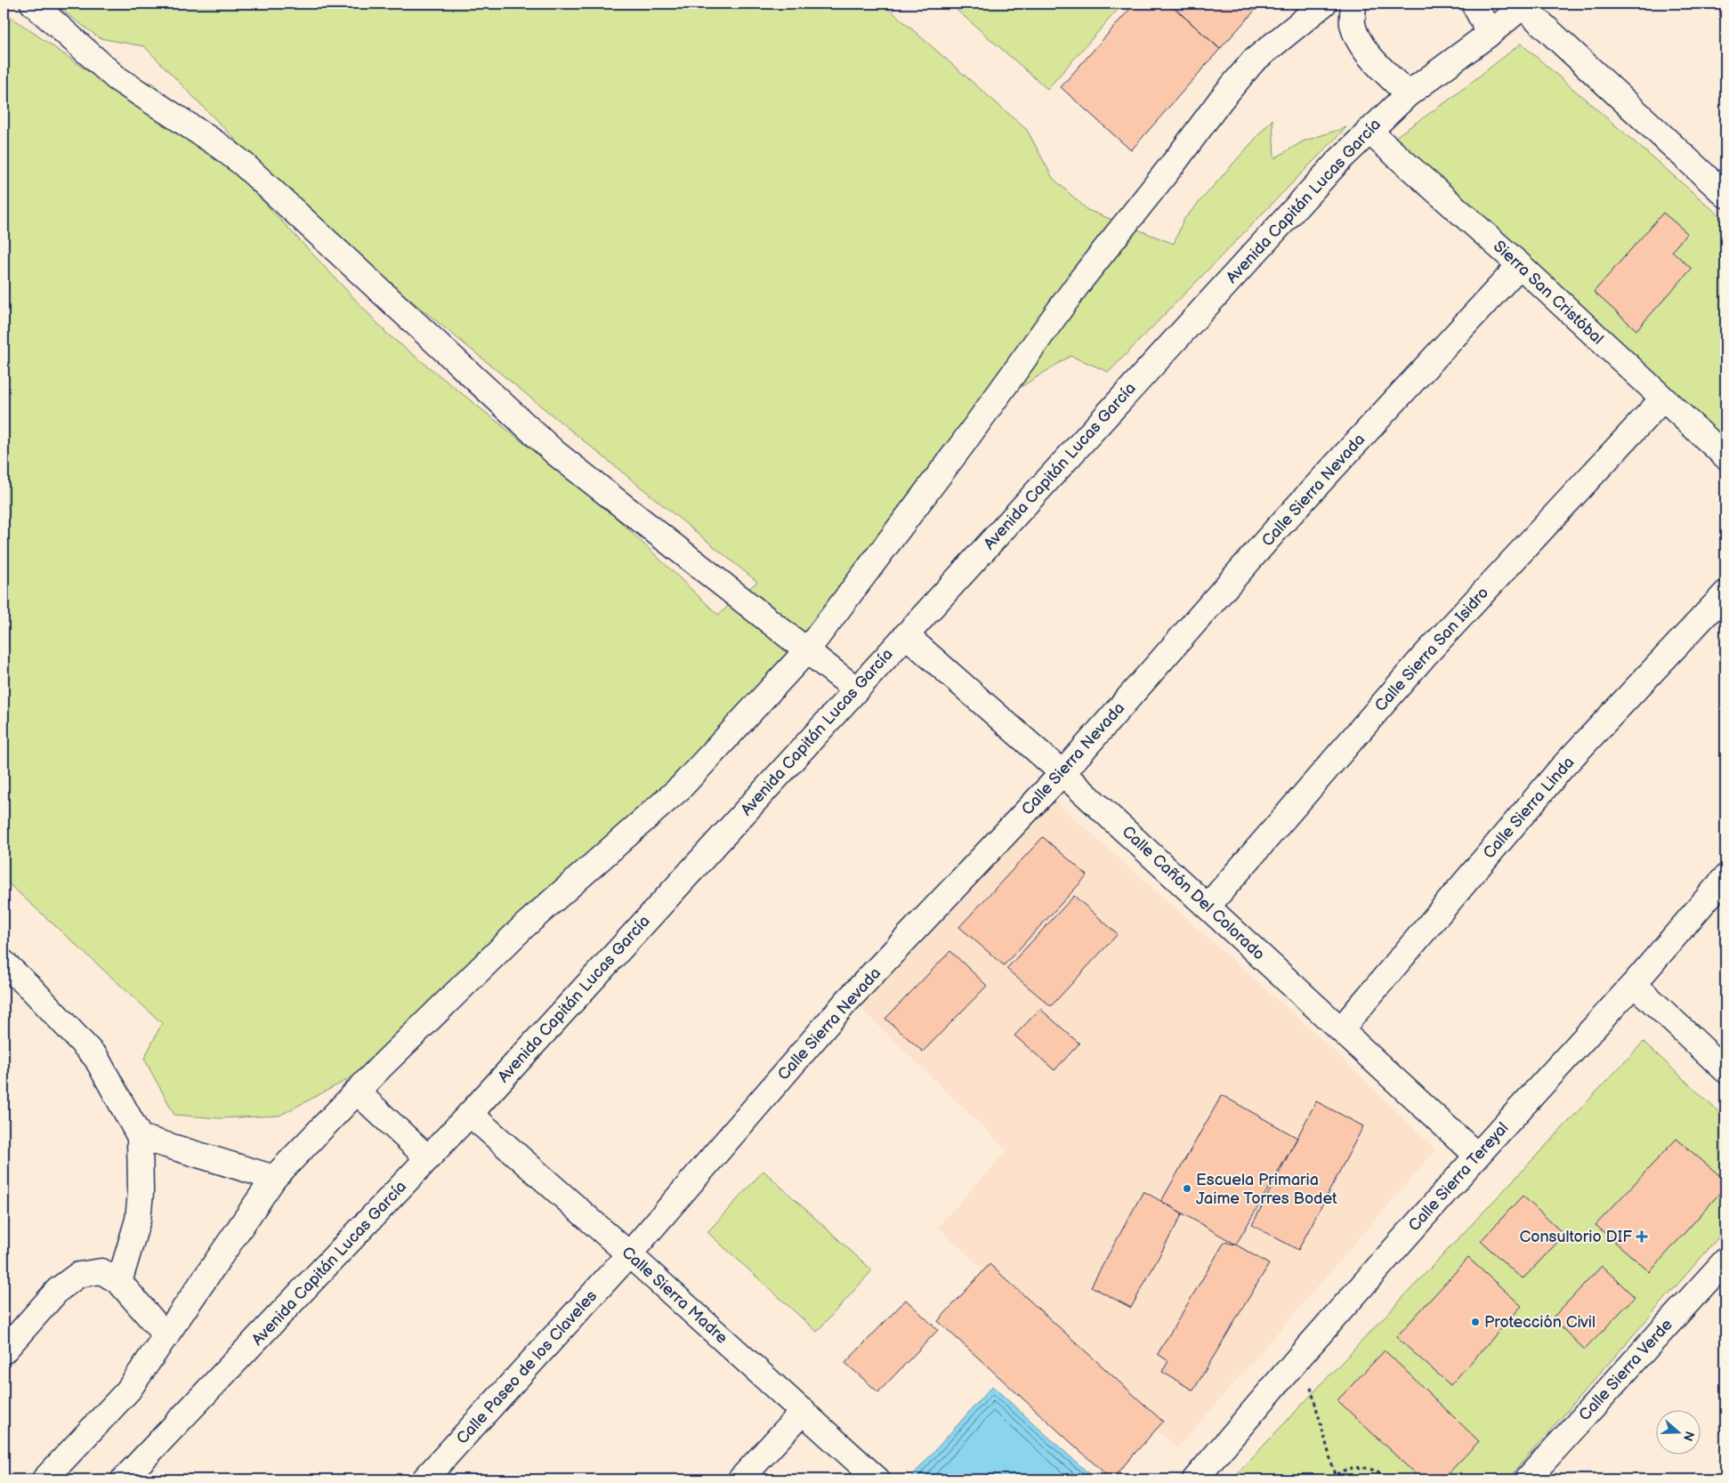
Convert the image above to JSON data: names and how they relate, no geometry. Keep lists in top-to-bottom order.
{
  "streets": {
    "street": [
      "Avenida Capitán Lucas García",
      "Sierra San Cristóbal",
      "Calle Sierra Nevada",
      "Calle Sierra San Isidro",
      "Calle Sierra Linda",
      "Calle Cañón Del Colorado",
      "Calle Sierra Tereyal",
      "Calle Sierra Madre",
      "Calle Paseo de los Claveles",
      "Calle Sierra Verde"
    ]
  },
  "crossings": [
    ["Avenida Capitán Lucas García", "Sierra San Cristóbal"],
    ["Avenida Capitán Lucas García", "Calle Cañón Del Colorado"],
    ["Avenida Capitán Lucas García", "Calle Sierra Madre"],
    ["Sierra San Cristóbal", "Calle Sierra Nevada"],
    ["Sierra San Cristóbal", "Calle Sierra San Isidro"],
    ["Calle Sierra Nevada", "Calle Cañón Del Colorado"],
    ["Calle Sierra Nevada", "Calle Sierra Madre"],
    ["Calle Sierra Nevada", "Calle Paseo de los Claveles"],
    ["Calle Sierra San Isidro", "Calle Cañón Del Colorado"],
    ["Calle Sierra Linda", "Calle Cañón Del Colorado"],
    ["Calle Cañón Del Colorado", "Calle Sierra Tereyal"],
    ["Calle Sierra Madre", "Calle Paseo de los Claveles"]
  ],
  "places": {
    "other": ["Escuela Primaria Jaime Torres Bodet", "Protección Civil"],
    "health": ["Consultorio DIF"]
  },
  "north": "right"
}
